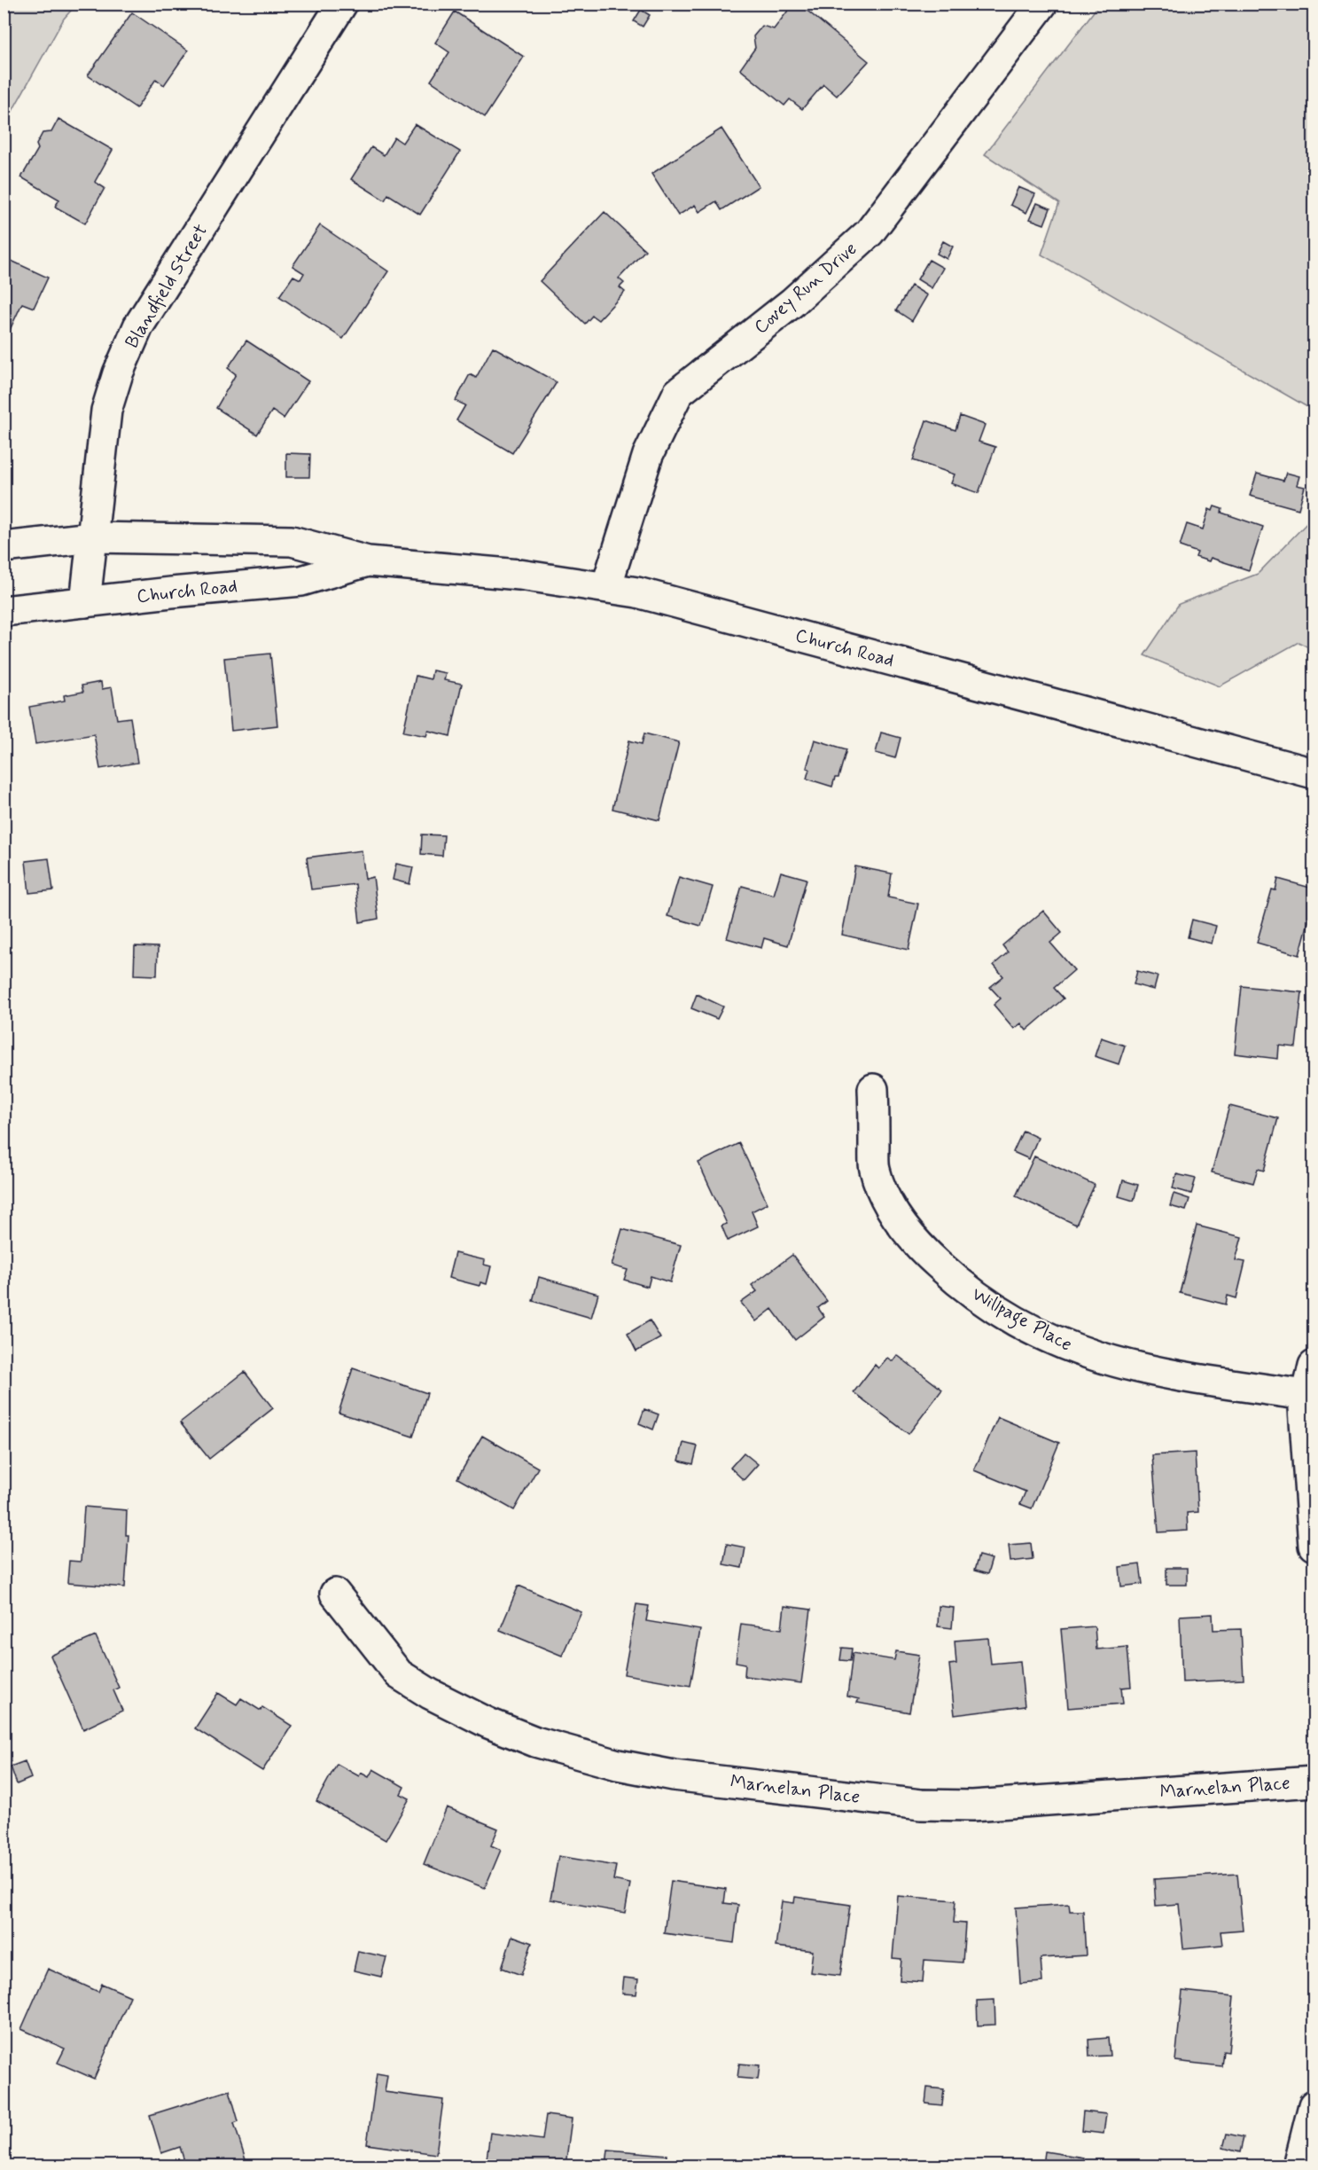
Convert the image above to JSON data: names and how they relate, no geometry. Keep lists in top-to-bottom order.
{
  "streets": {
    "street": [
      "Blandfield Street",
      "Covey Run Drive",
      "Church Road",
      "Willpage Place",
      "Marnelan Place"
    ]
  },
  "crossings": [
    ["Blandfield Street", "Church Road"],
    ["Covey Run Drive", "Church Road"]
  ]
}
